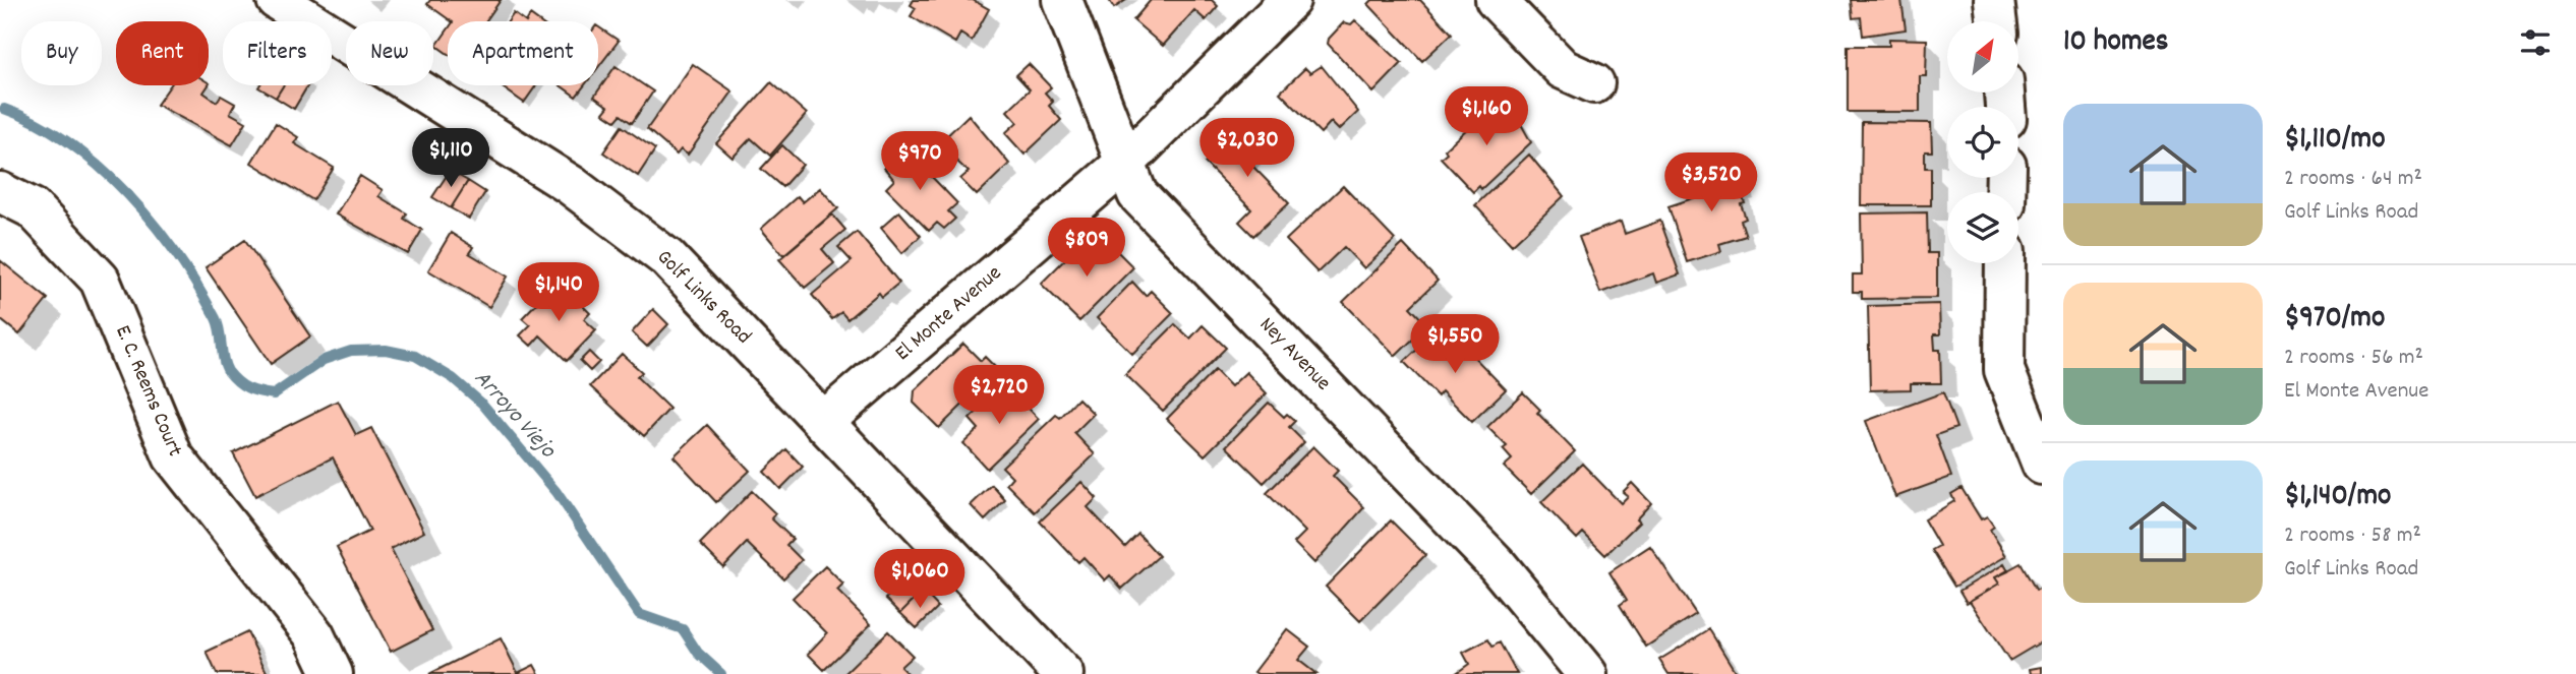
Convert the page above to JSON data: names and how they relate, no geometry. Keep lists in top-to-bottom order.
{
  "streets": {
    "street": [
      "Golf Links Road",
      "El Monte Avenue",
      "Ney Avenue",
      "E. C. Reems Court"
    ]
  },
  "crossings": [
    ["Golf Links Road", "El Monte Avenue"],
    ["El Monte Avenue", "Ney Avenue"]
  ],
  "water": ["Arroyo Viejo"],
  "north": "top right",
  "page": {
    "heading": "10 homes",
    "chip": [
      "Buy",
      "Rent",
      "Filters",
      "New",
      "Apartment"
    ],
    "list": [
      {
        "name": "$1,110/mo",
        "note": "2 rooms · 64 m² · Golf Links Road"
      },
      {
        "name": "$970/mo",
        "note": "2 rooms · 56 m² · El Monte Avenue"
      },
      {
        "name": "$1,140/mo",
        "note": "2 rooms · 58 m² · Golf Links Road"
      }
    ],
    "price": [
      "$1,160",
      "$2,030",
      "$1,110",
      "$970",
      "$3,520",
      "$809",
      "$1,140",
      "$1,550",
      "$2,720",
      "$1,060"
    ]
  }
}
